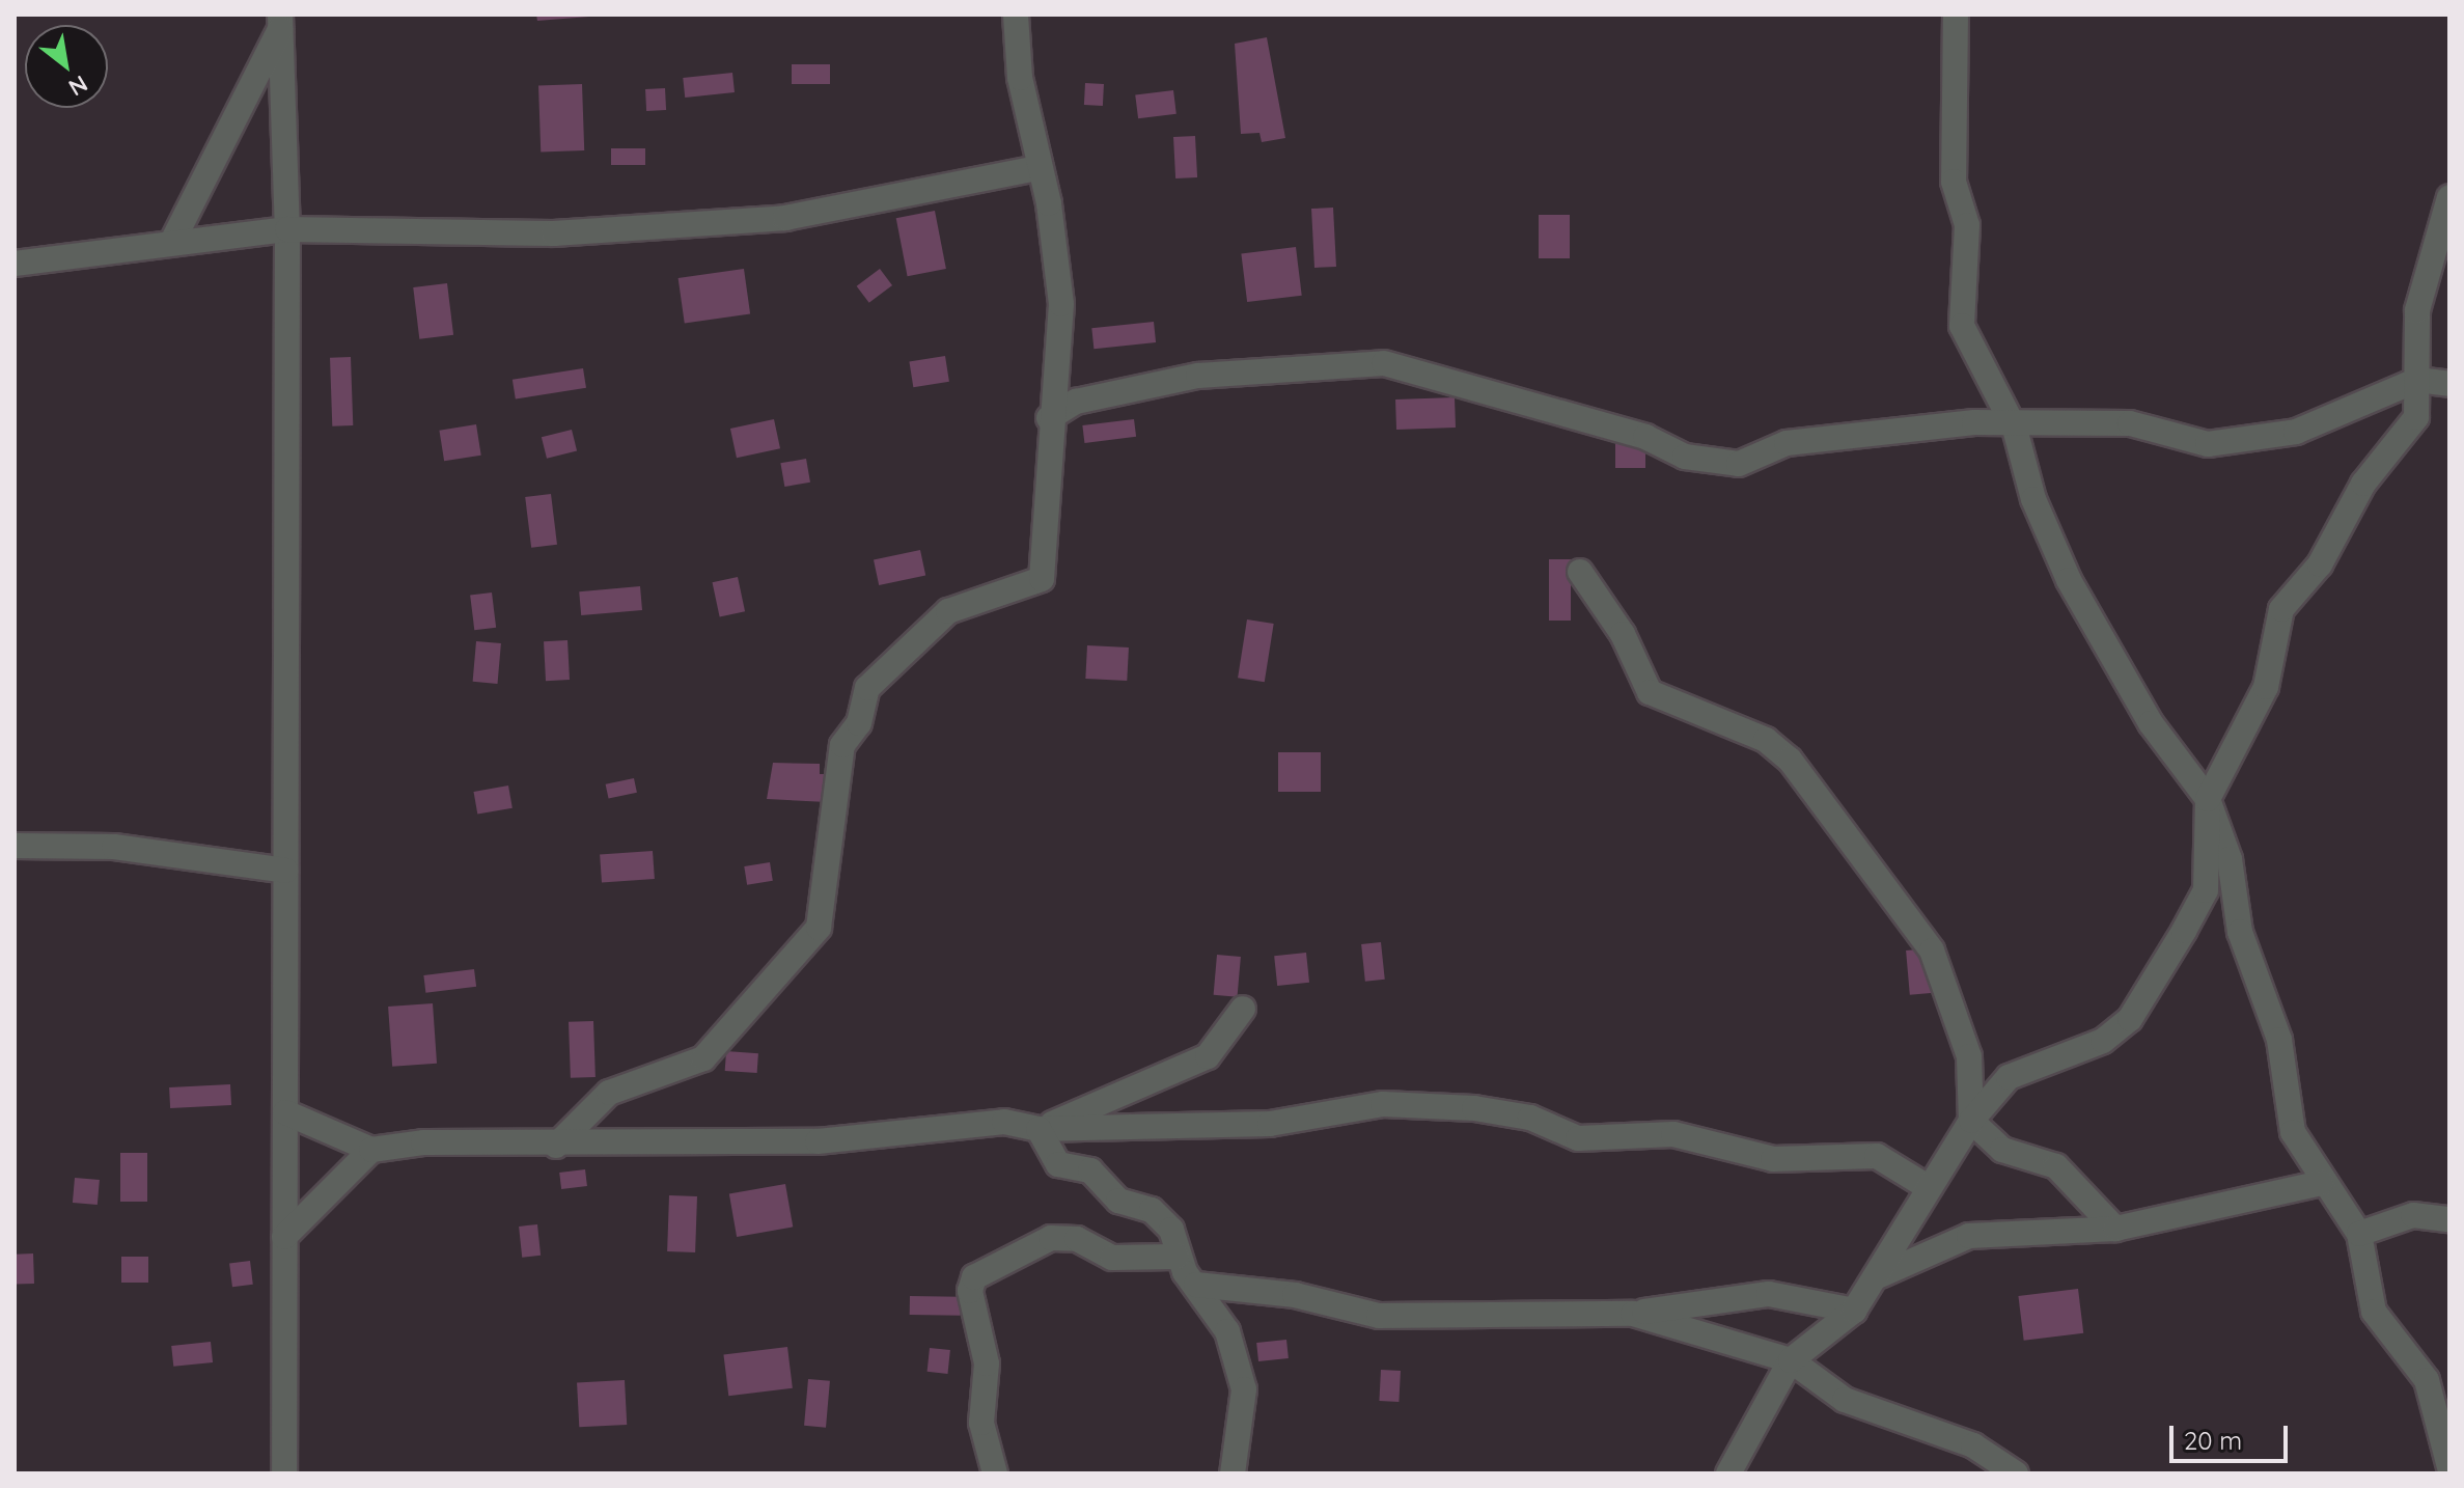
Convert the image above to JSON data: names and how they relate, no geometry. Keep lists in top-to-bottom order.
{
  "scale_bar": "20 m",
  "north": "bottom right"
}
